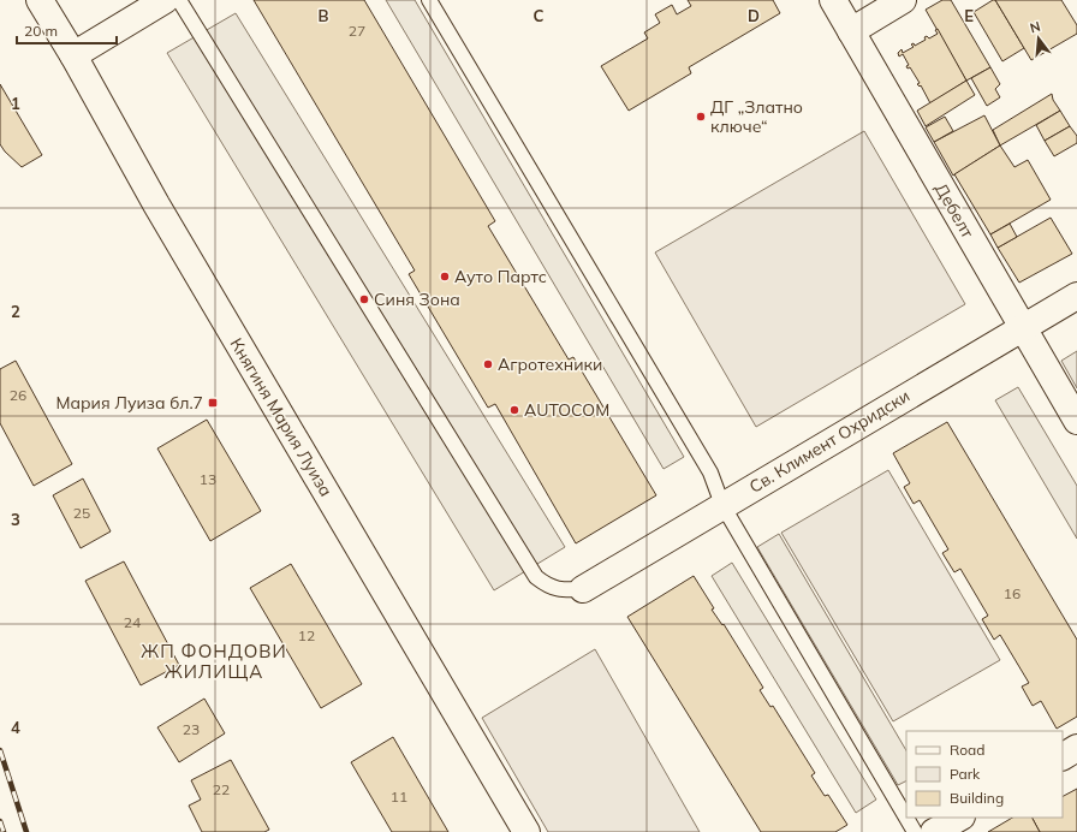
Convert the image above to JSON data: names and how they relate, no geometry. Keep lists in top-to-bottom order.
{
  "streets": {
    "street": ["Дебелт", "Княгиня Мария Луиза", "Св. Климент Охридски"]
  },
  "crossings": [
    ["Дебелт", "Св. Климент Охридски"]
  ],
  "districts": ["ЖП ФОНДОВИ ЖИЛИЩА"],
  "places": {
    "other": [
      "ДГ „Златно ключе“",
      "Ауто Партс",
      "Синя Зона",
      "Агротехники",
      "AUTOCOM"
    ],
    "transit": ["Мария Луиза бл.7"]
  },
  "house_numbers": [
    "27",
    "26",
    "13",
    "25",
    "16",
    "24",
    "12",
    "23",
    "22",
    "11"
  ],
  "legend": ["Road", "Park", "Building"],
  "scale_bar": "20 m",
  "north": "top",
  "grid": {
    "columns": [
      "B",
      "C",
      "D",
      "E"
    ],
    "rows": [
      "1",
      "2",
      "3",
      "4"
    ]
  }
}
